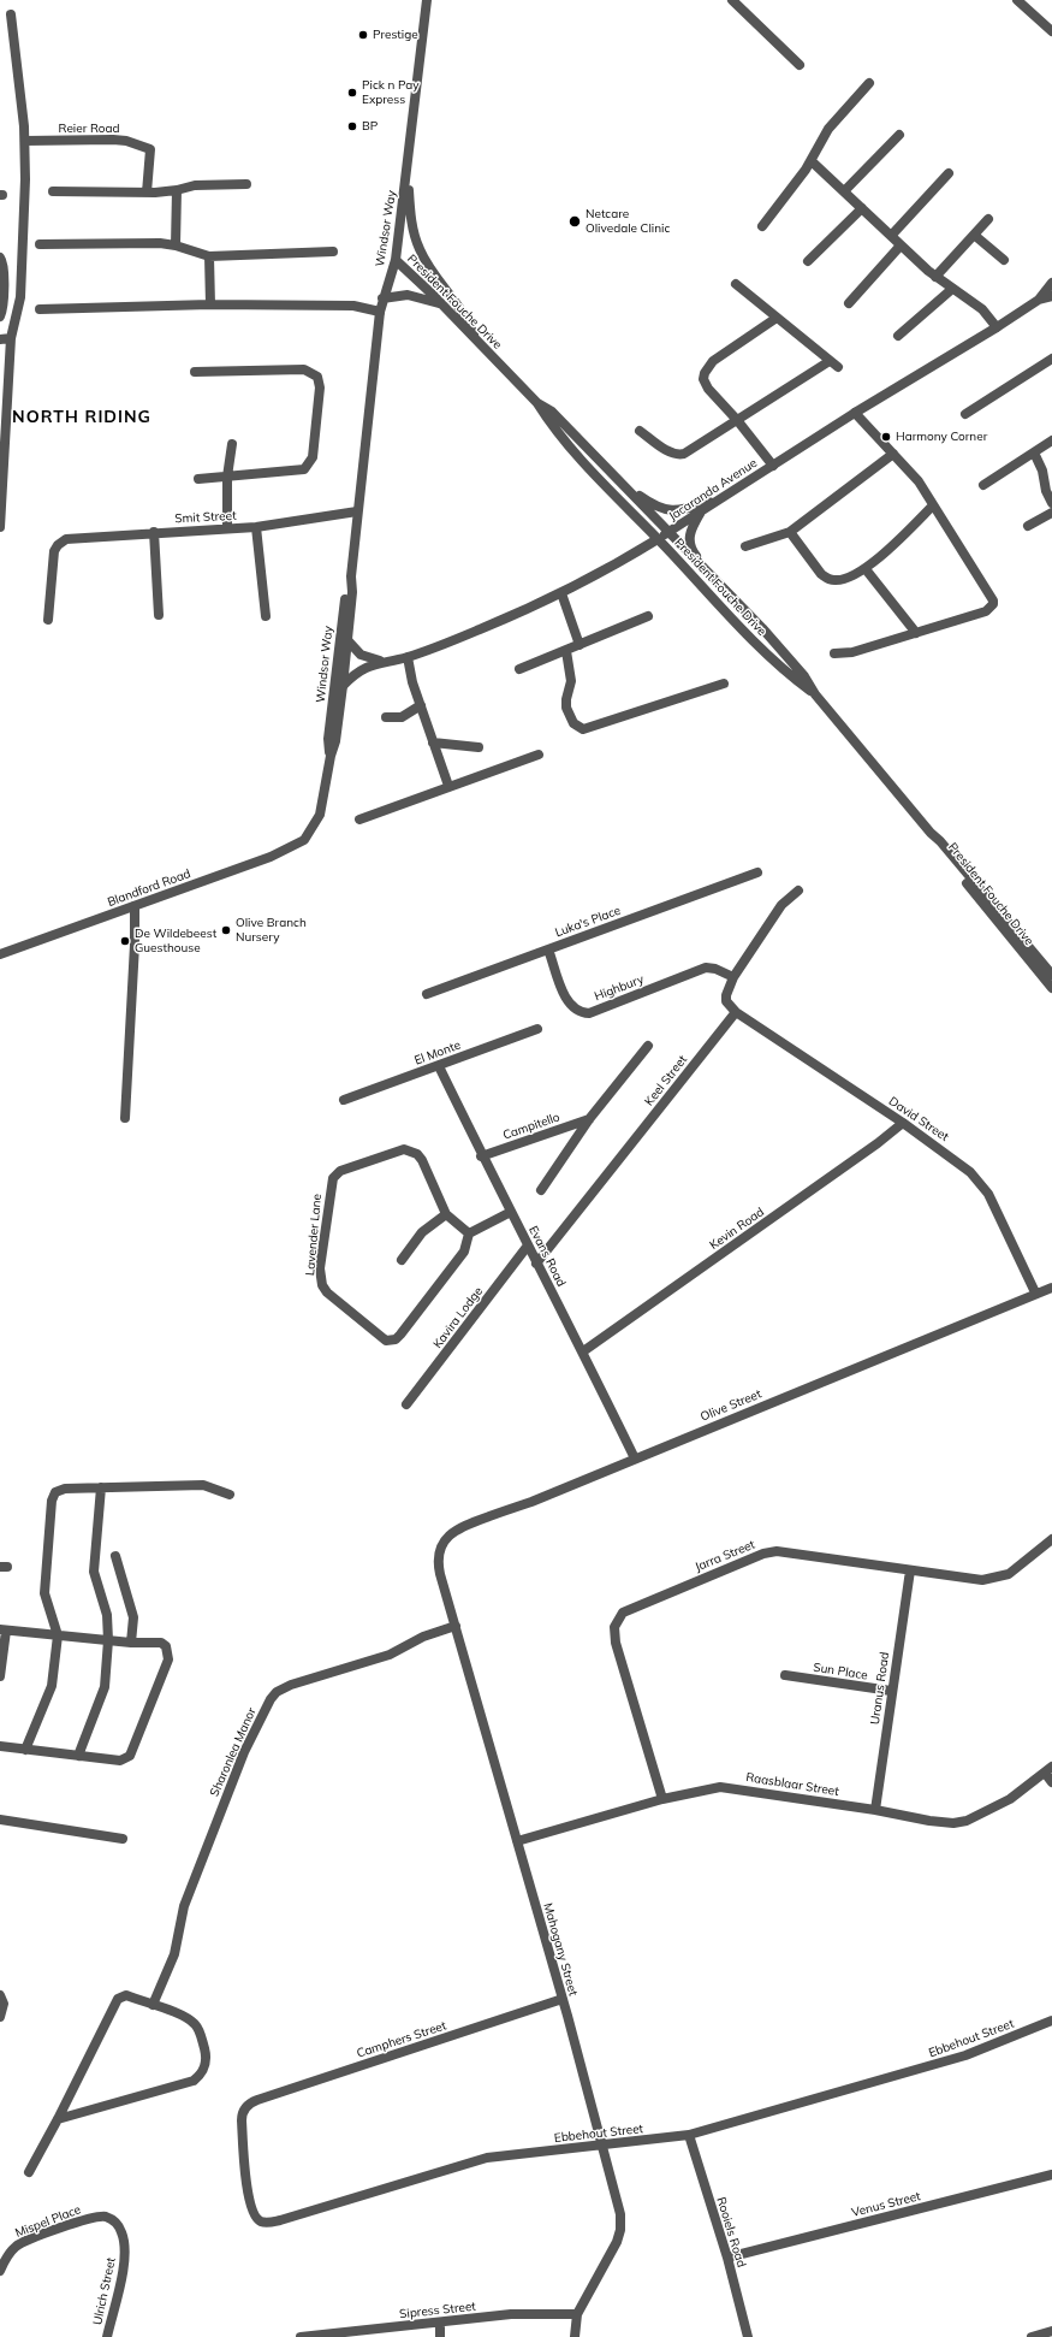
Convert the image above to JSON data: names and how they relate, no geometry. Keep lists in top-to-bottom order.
{
  "streets": {
    "street": [
      "Reier Road",
      "Windsor Way",
      "President Fouche Drive",
      "Jacaranda Avenue",
      "Smit Street",
      "Blandford Road",
      "Luka's Place",
      "Highbury",
      "El Monte",
      "Keel Street",
      "David Street",
      "Campitello",
      "Kevin Road",
      "Lavender Lane",
      "Evans Road",
      "Kavira Lodge",
      "Olive Street",
      "Jarra Street",
      "Sun Place",
      "Uranus Road",
      "Sharonlea Manor",
      "Raasblaar Street",
      "Mahogany Street",
      "Ebbehout Street",
      "Camphers Street",
      "Venus Street",
      "Mispel Place",
      "Rooiels Road",
      "Ulrich Street",
      "Sipress Street"
    ]
  },
  "crossings": [
    ["Windsor Way", "President Fouche Drive"],
    ["Windsor Way", "Jacaranda Avenue"],
    ["Windsor Way", "Smit Street"],
    ["Windsor Way", "Blandford Road"],
    ["President Fouche Drive", "Jacaranda Avenue"],
    ["Luka's Place", "Highbury"],
    ["El Monte", "Evans Road"],
    ["Keel Street", "David Street"],
    ["Keel Street", "Evans Road"],
    ["David Street", "Kevin Road"],
    ["David Street", "Olive Street"],
    ["Campitello", "Evans Road"],
    ["Kevin Road", "Evans Road"],
    ["Evans Road", "Kavira Lodge"],
    ["Evans Road", "Olive Street"],
    ["Olive Street", "Mahogany Street"],
    ["Jarra Street", "Uranus Road"],
    ["Jarra Street", "Raasblaar Street"],
    ["Sun Place", "Uranus Road"],
    ["Uranus Road", "Raasblaar Street"],
    ["Sharonlea Manor", "Mahogany Street"],
    ["Raasblaar Street", "Mahogany Street"],
    ["Mahogany Street", "Ebbehout Street"],
    ["Mahogany Street", "Camphers Street"],
    ["Mahogany Street", "Sipress Street"],
    ["Ebbehout Street", "Camphers Street"],
    ["Ebbehout Street", "Rooiels Road"],
    ["Venus Street", "Rooiels Road"],
    ["Mispel Place", "Ulrich Street"]
  ],
  "districts": ["NORTH RIDING"],
  "places": [
    "Prestige",
    "Pick n Pay Express",
    "BP",
    "Netcare Olivedale Clinic",
    "Harmony Corner",
    "Olive Branch Nursery",
    "De Wildebeest Guesthouse"
  ]
}
